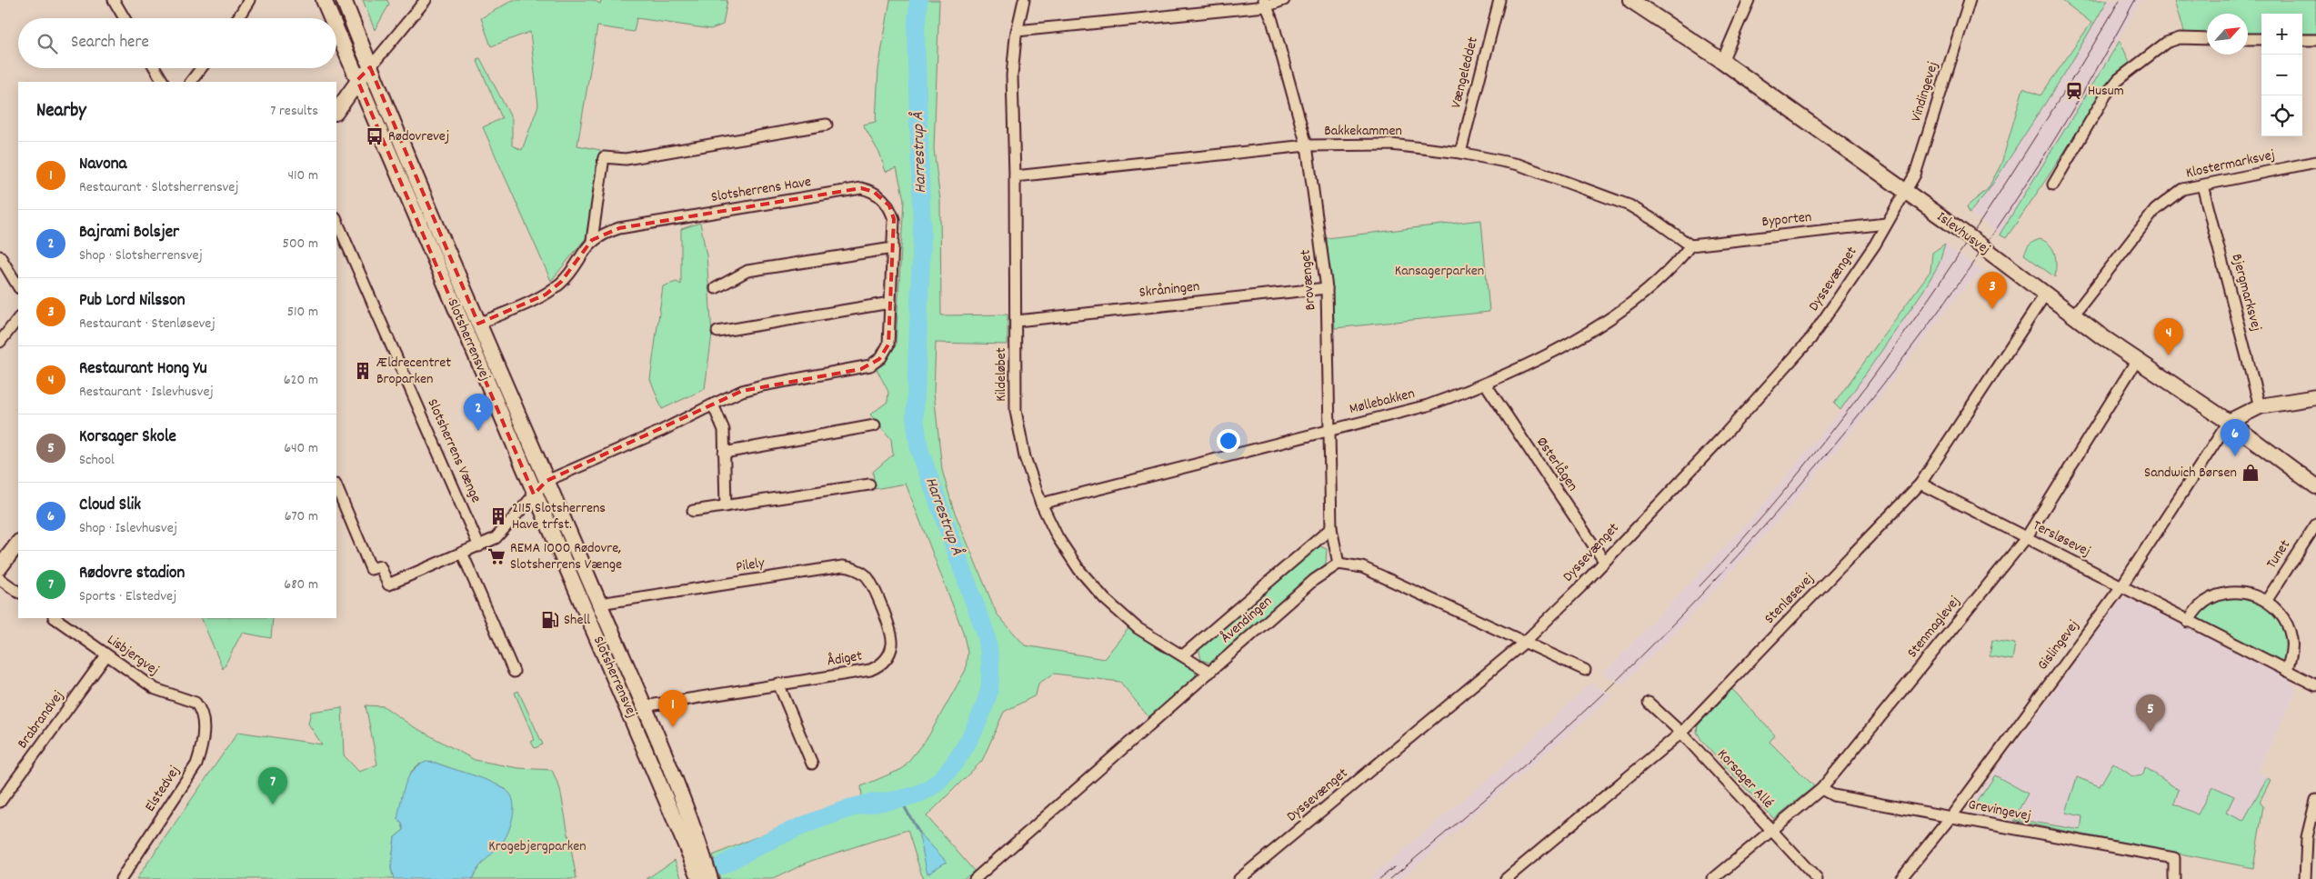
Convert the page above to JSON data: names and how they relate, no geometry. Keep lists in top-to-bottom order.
{
  "streets": {
    "street": [
      "Vængeleddet",
      "Vindingevej",
      "Bakkekammen",
      "Klostermarksvej",
      "Slotsherrens Have",
      "Byporten",
      "Islevhusvej",
      "Dyssevænget",
      "Brovænget",
      "Skråningen",
      "Bjergmarksvej",
      "Slotsherrensvej",
      "Kildeløbet",
      "Møllebakken",
      "Slotsherrens Vænge",
      "Østerlågen",
      "Tersløsevej",
      "Tunet",
      "Pilely",
      "Stenløsevej",
      "Åvendingen",
      "Stenmaglevej",
      "Gislingevej",
      "Lisbjergvej",
      "Ådiget",
      "Brabrandvej",
      "Korsager Allé",
      "Elstedvej",
      "Grevingevej"
    ]
  },
  "crossings": [
    ["Vængeleddet", "Bakkekammen"],
    ["Vindingevej", "Islevhusvej"],
    ["Vindingevej", "Dyssevænget"],
    ["Bakkekammen", "Byporten"],
    ["Bakkekammen", "Brovænget"],
    ["Bakkekammen", "Kildeløbet"],
    ["Bakkekammen", "Møllebakken"],
    ["Klostermarksvej", "Islevhusvej"],
    ["Klostermarksvej", "Bjergmarksvej"],
    ["Slotsherrens Have", "Slotsherrensvej"],
    ["Byporten", "Dyssevænget"],
    ["Byporten", "Møllebakken"],
    ["Islevhusvej", "Dyssevænget"],
    ["Islevhusvej", "Stenløsevej"],
    ["Islevhusvej", "Stenmaglevej"],
    ["Islevhusvej", "Gislingevej"],
    ["Dyssevænget", "Østerlågen"],
    ["Brovænget", "Skråningen"],
    ["Brovænget", "Møllebakken"],
    ["Brovænget", "Åvendingen"],
    ["Skråningen", "Kildeløbet"],
    ["Slotsherrensvej", "Pilely"],
    ["Slotsherrensvej", "Ådiget"],
    ["Kildeløbet", "Møllebakken"],
    ["Kildeløbet", "Åvendingen"],
    ["Møllebakken", "Østerlågen"],
    ["Tersløsevej", "Stenløsevej"],
    ["Tersløsevej", "Stenmaglevej"],
    ["Tersløsevej", "Gislingevej"],
    ["Pilely", "Ådiget"],
    ["Stenløsevej", "Korsager Allé"],
    ["Stenmaglevej", "Korsager Allé"],
    ["Stenmaglevej", "Grevingevej"],
    ["Gislingevej", "Grevingevej"],
    ["Lisbjergvej", "Brabrandvej"],
    ["Lisbjergvej", "Elstedvej"]
  ],
  "water": ["Harrestrup Å"],
  "parks": ["Kansagerparken", "Krogebjergparken"],
  "places": {
    "station": ["Husum"],
    "bus stop": ["Rødovrevej"],
    "building": ["Ældrecentret Broparken", "2115 Slotsherrens Have trfst."],
    "shop": ["Sandwich Børsen"],
    "supermarket": ["REMA 1000 Rødovre, Slotsherrens Vænge"],
    "fuel station": ["Shell"]
  },
  "north": "top right",
  "page": {
    "map_buttons": ["+", "−"],
    "search": "Search here",
    "heading": ["Nearby", "7 results"],
    "list": [
      {
        "mark": "1",
        "name": "Navona",
        "note": "Restaurant · Slotsherrensvej",
        "value": "410 m"
      },
      {
        "mark": "2",
        "name": "Bajrami Bolsjer",
        "note": "Shop · Slotsherrensvej",
        "value": "500 m"
      },
      {
        "mark": "3",
        "name": "Pub Lord Nilsson",
        "note": "Restaurant · Stenløsevej",
        "value": "510 m"
      },
      {
        "mark": "4",
        "name": "Restaurant Hong Yu",
        "note": "Restaurant · Islevhusvej",
        "value": "620 m"
      },
      {
        "mark": "5",
        "name": "Korsager Skole",
        "note": "School",
        "value": "640 m"
      },
      {
        "mark": "6",
        "name": "Cloud Slik",
        "note": "Shop · Islevhusvej",
        "value": "670 m"
      },
      {
        "mark": "7",
        "name": "Rødovre stadion",
        "note": "Sports · Elstedvej",
        "value": "680 m"
      }
    ],
    "pins": [
      "3",
      "4",
      "2",
      "6",
      "1",
      "5",
      "7"
    ]
  }
}
